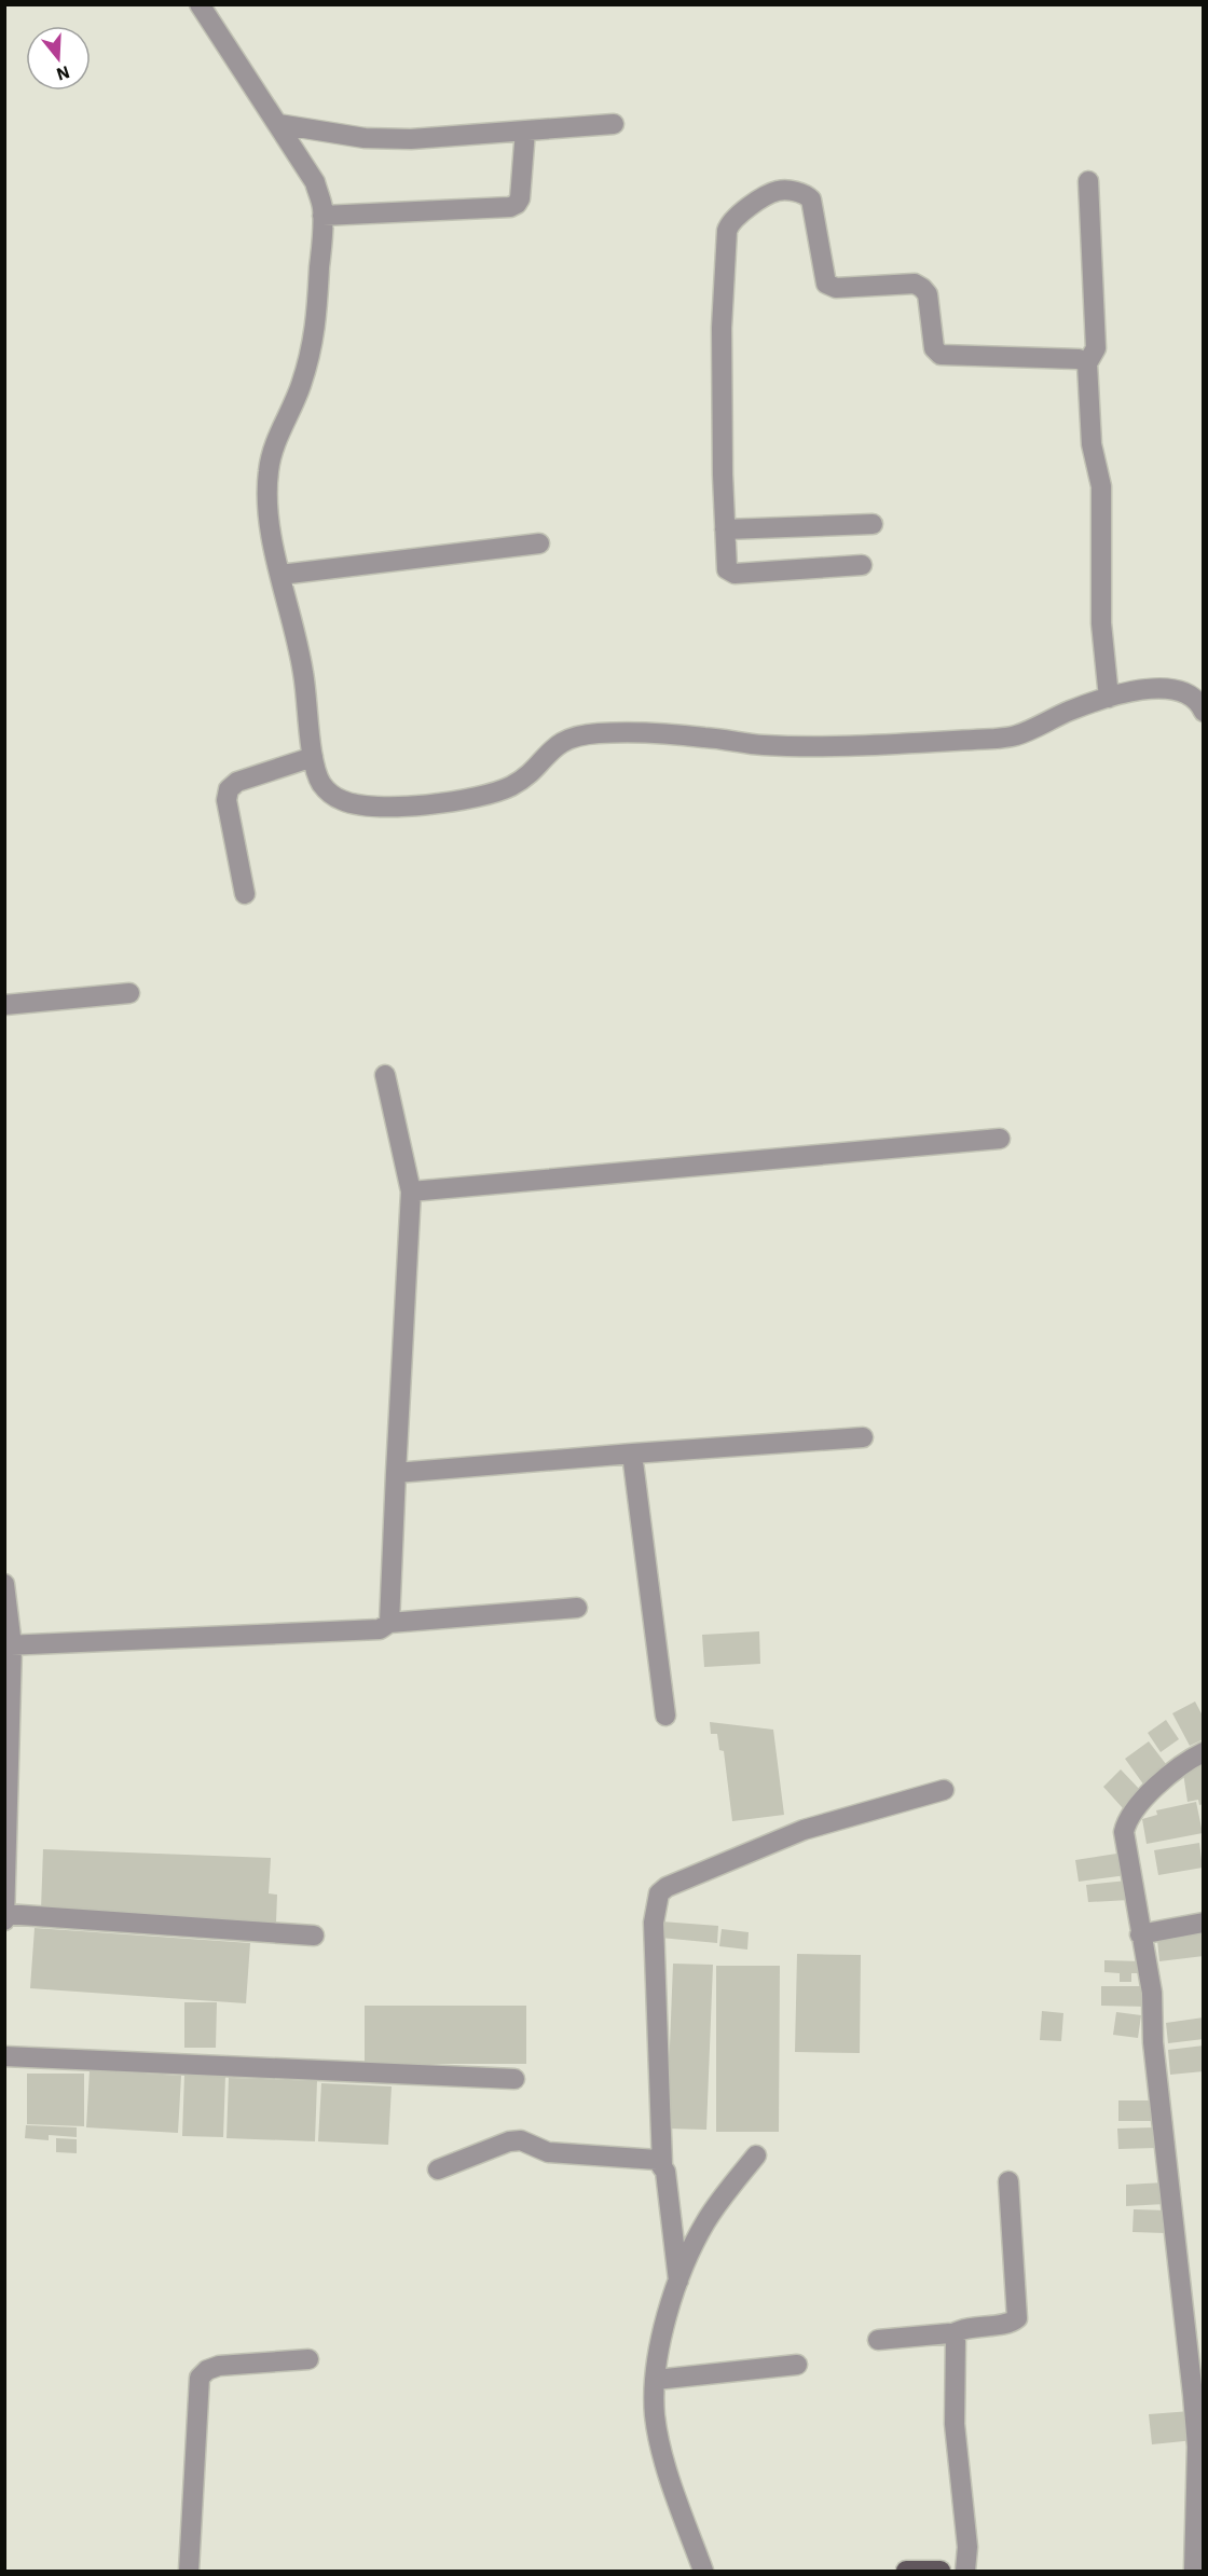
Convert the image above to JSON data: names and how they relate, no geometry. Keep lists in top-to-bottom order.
{
  "north": "bottom"
}
